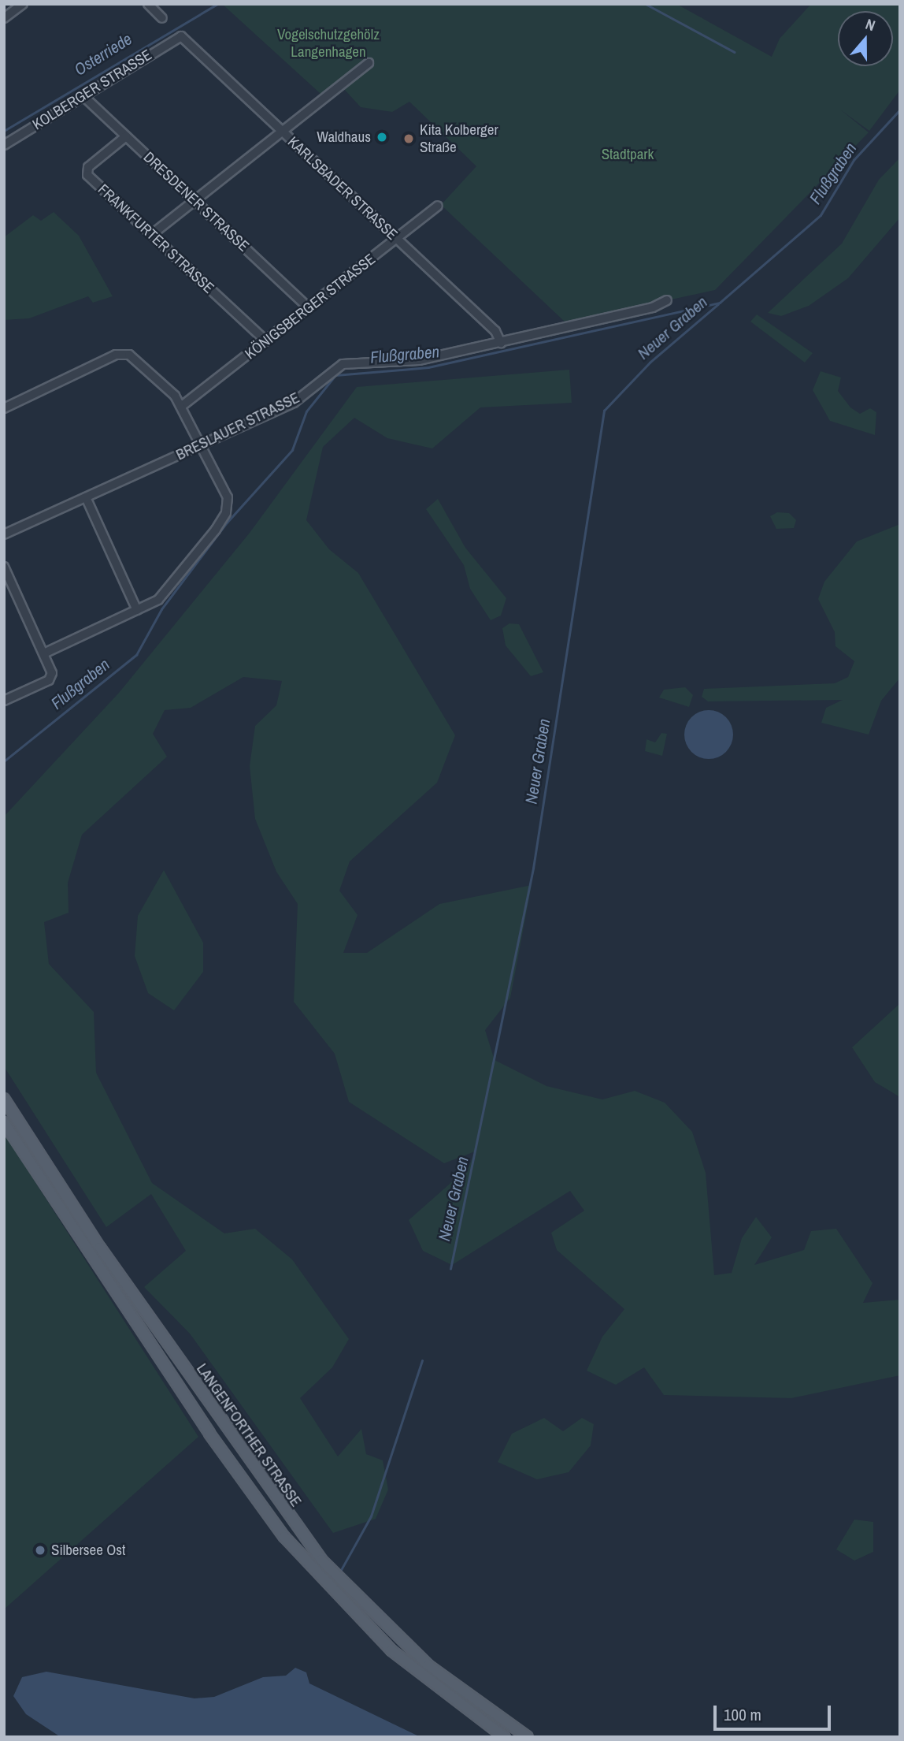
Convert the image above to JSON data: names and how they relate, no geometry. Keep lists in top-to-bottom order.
{
  "streets": {
    "main road": ["LANGENFORTHER STRASSE"],
    "street": [
      "KOLBERGER STRASSE",
      "KARLSBADER STRASSE",
      "DRESDENER STRASSE",
      "FRANKFURTER STRASSE",
      "KÖNIGSBERGER STRASSE",
      "BRESLAUER STRASSE"
    ]
  },
  "crossings": [
    ["KOLBERGER STRASSE", "KARLSBADER STRASSE"],
    ["KOLBERGER STRASSE", "DRESDENER STRASSE"],
    ["KARLSBADER STRASSE", "KÖNIGSBERGER STRASSE"],
    ["KARLSBADER STRASSE", "BRESLAUER STRASSE"],
    ["DRESDENER STRASSE", "FRANKFURTER STRASSE"],
    ["DRESDENER STRASSE", "KÖNIGSBERGER STRASSE"],
    ["FRANKFURTER STRASSE", "KÖNIGSBERGER STRASSE"]
  ],
  "water": ["Osterriede", "Flußgraben", "Neuer Graben"],
  "parks": ["Vogelschutzgehölz Langenhagen", "Stadtpark"],
  "places": ["Waldhaus", "Kita Kolberger Straße", "Silbersee Ost"],
  "scale_bar": "100 m",
  "north": "top"
}
